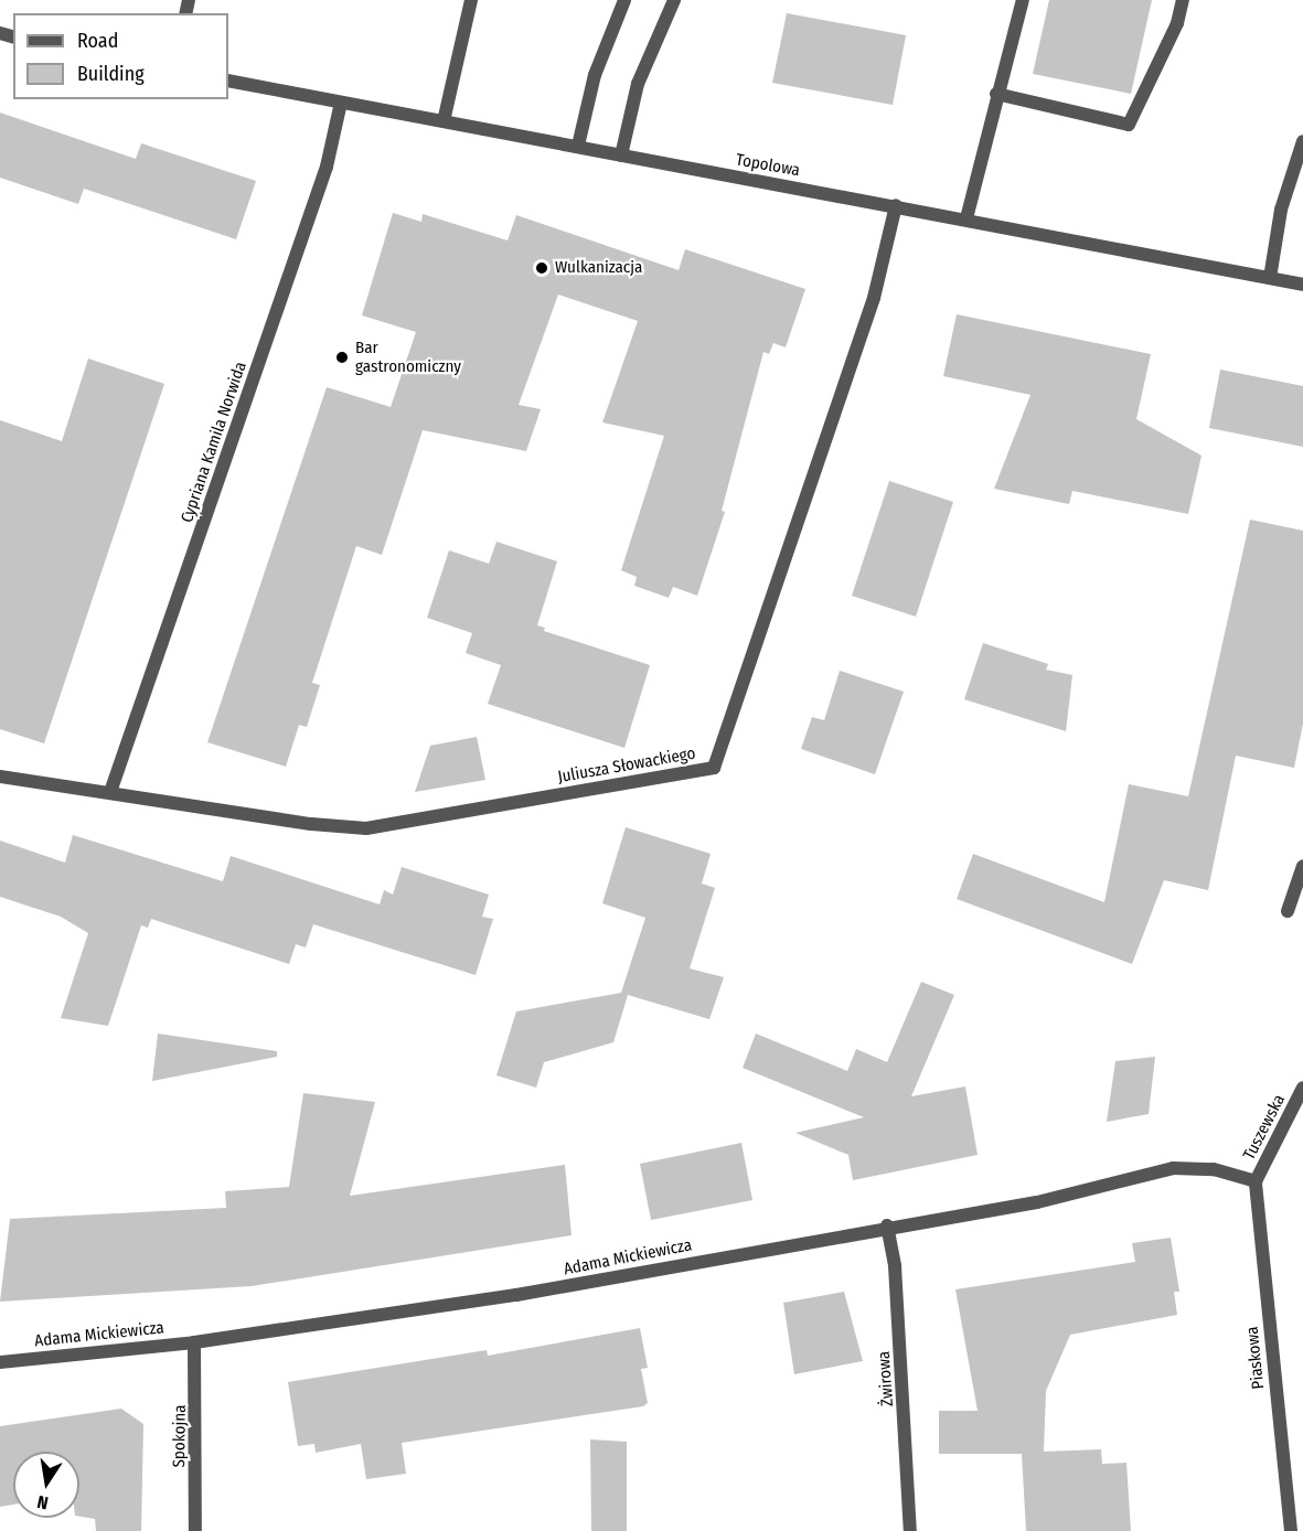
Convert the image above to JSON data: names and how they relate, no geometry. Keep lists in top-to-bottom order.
{
  "streets": {
    "street": [
      "Topolowa",
      "Cypriana Kamila Norwida",
      "Juliusza Słowackiego",
      "Tuszewska",
      "Adama Mickiewicza",
      "Piaskowa",
      "Żwirowa",
      "Spokojna"
    ]
  },
  "crossings": [
    ["Topolowa", "Cypriana Kamila Norwida"],
    ["Topolowa", "Juliusza Słowackiego"],
    ["Cypriana Kamila Norwida", "Juliusza Słowackiego"],
    ["Tuszewska", "Adama Mickiewicza"],
    ["Tuszewska", "Piaskowa"],
    ["Adama Mickiewicza", "Piaskowa"],
    ["Adama Mickiewicza", "Żwirowa"],
    ["Adama Mickiewicza", "Spokojna"]
  ],
  "places": ["Wulkanizacja", "Bar gastronomiczny"],
  "legend": ["Road", "Building"],
  "north": "bottom"
}
